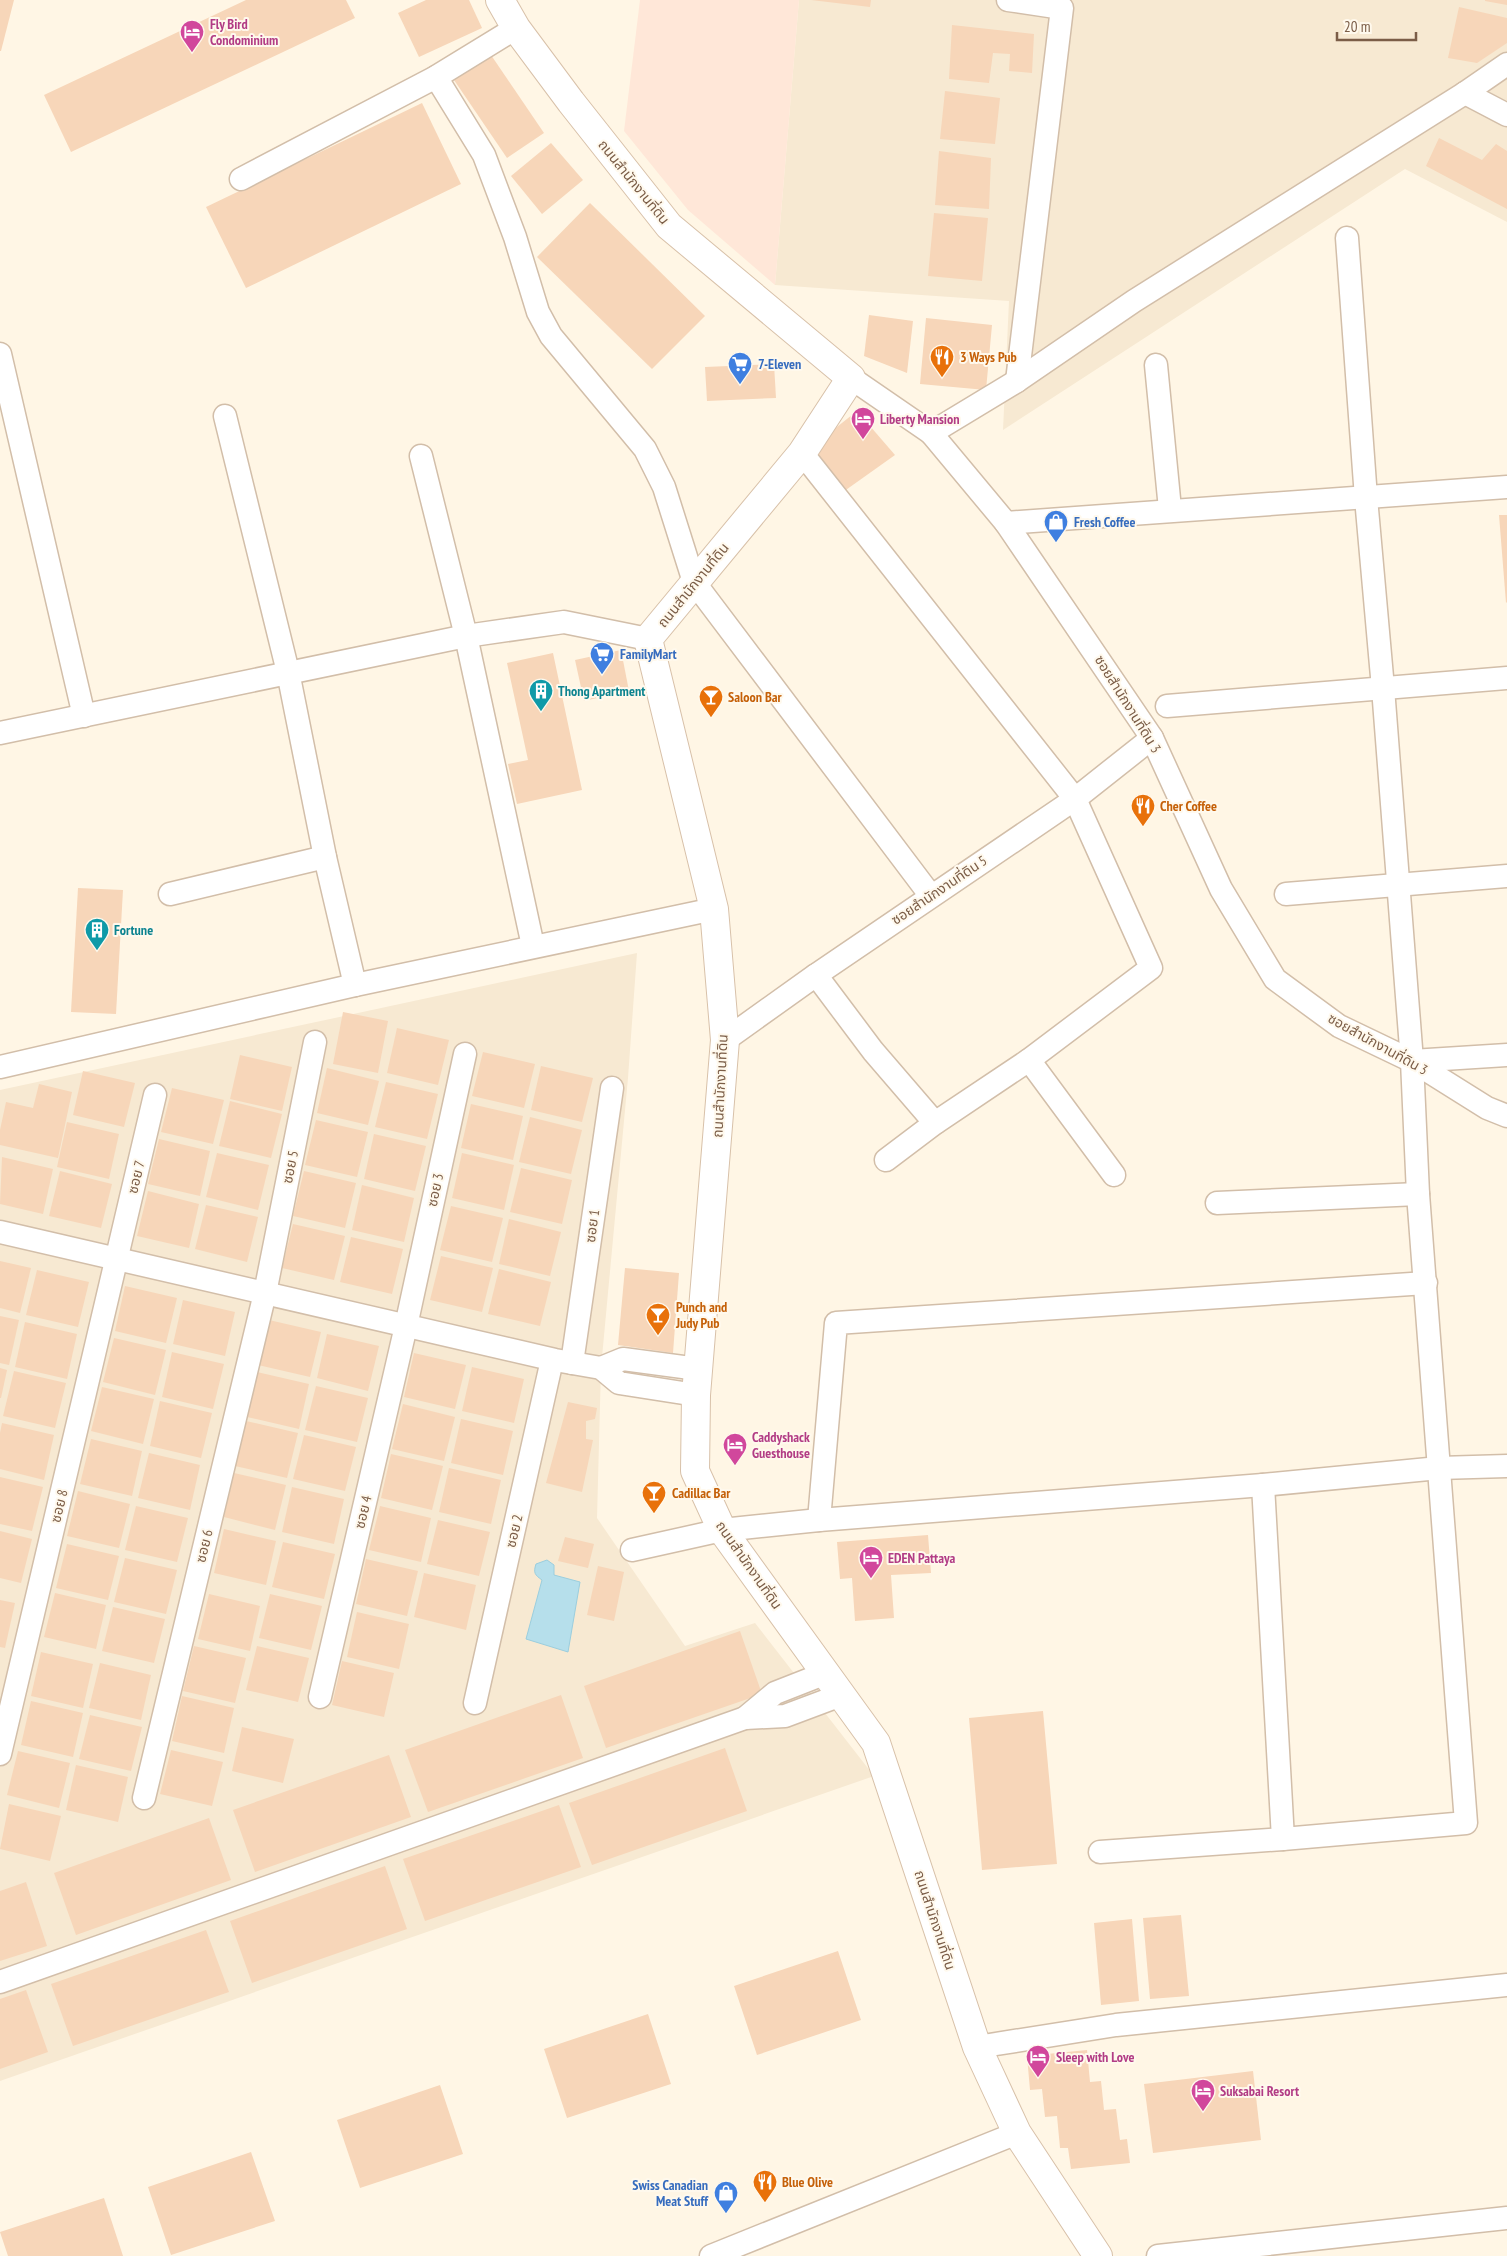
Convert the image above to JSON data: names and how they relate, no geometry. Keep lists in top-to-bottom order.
{
  "streets": {
    "street": [
      "ถนนสำนักงานที่ดิน",
      "ซอยสำนักงานที่ดิน 3",
      "ซอยสำนักงานที่ดิน 5",
      "ซอย 5",
      "ซอย 7",
      "ซอย 3",
      "ซอย 1",
      "ซอย 8",
      "ซอย 4",
      "ซอย 2",
      "ซอย 6"
    ]
  },
  "crossings": [
    ["ถนนสำนักงานที่ดิน", "ซอยสำนักงานที่ดิน 3"],
    ["ถนนสำนักงานที่ดิน", "ซอยสำนักงานที่ดิน 5"],
    ["ซอยสำนักงานที่ดิน 3", "ซอยสำนักงานที่ดิน 5"],
    ["ซอย 5", "ซอย 6"],
    ["ซอย 7", "ซอย 8"],
    ["ซอย 3", "ซอย 4"],
    ["ซอย 1", "ซอย 2"]
  ],
  "places": {
    "hotel": [
      "Fly Bird Condominium",
      "Liberty Mansion",
      "Caddyshack Guesthouse",
      "EDEN Pattaya",
      "Sleep with Love",
      "Suksabai Resort"
    ],
    "restaurant": ["3 Ways Pub", "Cher Coffee", "Blue Olive"],
    "supermarket": ["7-Eleven", "FamilyMart"],
    "shop": ["Fresh Coffee", "Swiss Canadian Meat Stuff"],
    "building": ["Thong Apartment", "Fortune"],
    "bar": ["Saloon Bar", "Punch and Judy Pub", "Cadillac Bar"]
  },
  "scale_bar": "20 m"
}
